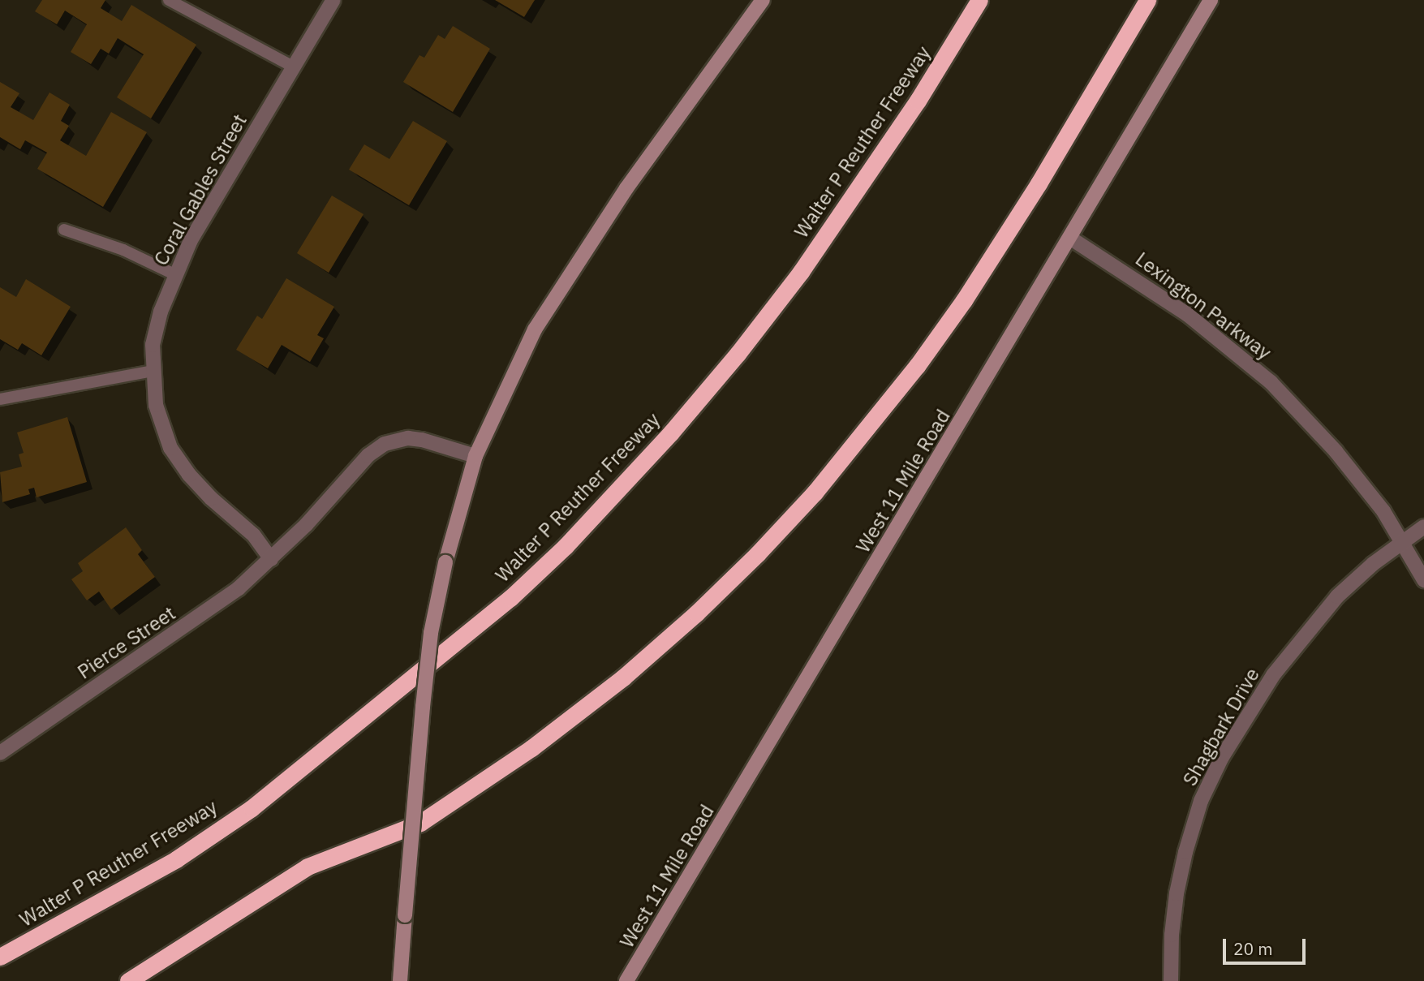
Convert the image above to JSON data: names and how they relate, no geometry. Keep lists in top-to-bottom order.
{
  "streets": {
    "highway": ["Walter P Reuther Freeway"],
    "main road": ["West 11 Mile Road"],
    "street": [
      "Coral Gables Street",
      "Lexington Parkway",
      "Pierce Street",
      "Shagbark Drive"
    ]
  },
  "crossings": [
    ["Coral Gables Street", "Pierce Street"],
    ["Lexington Parkway", "West 11 Mile Road"],
    ["Lexington Parkway", "Shagbark Drive"]
  ],
  "scale_bar": "20 m"
}
